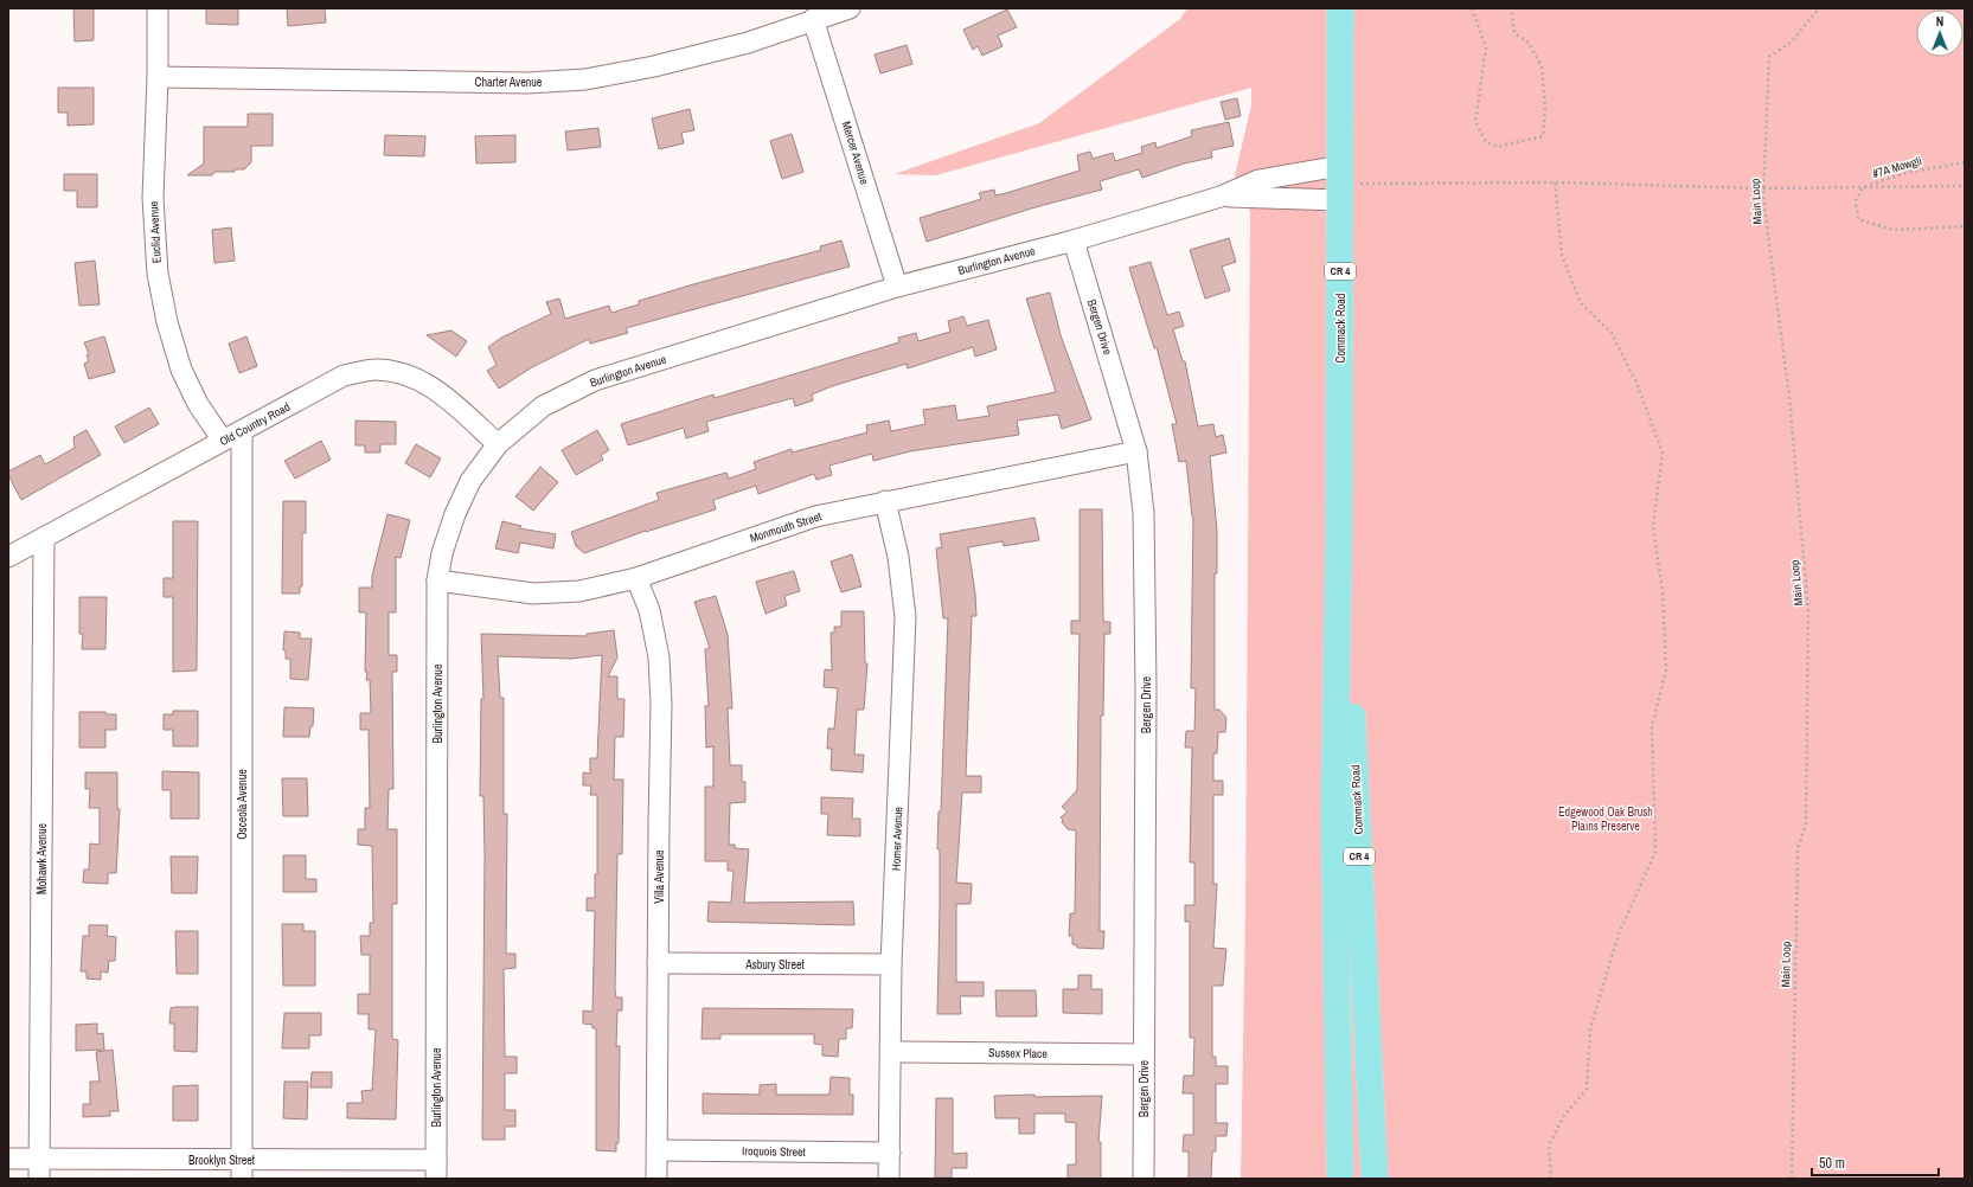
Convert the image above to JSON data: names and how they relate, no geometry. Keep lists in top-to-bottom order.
{
  "streets": {
    "main road": ["CR 4", "Commack Road"],
    "street": [
      "Charter Avenue",
      "Mercer Avenue",
      "Euclid Avenue",
      "Burlington Avenue",
      "Bergen Drive",
      "Old Country Road",
      "Monmouth Street",
      "Osceola Avenue",
      "Homer Avenue",
      "Mohawk Avenue",
      "Villa Avenue",
      "Asbury Street",
      "Sussex Place",
      "Iroquois Street",
      "Brooklyn Street"
    ],
    "path": ["#7A Mowgli", "Main Loop"]
  },
  "crossings": [
    ["Charter Avenue", "Mercer Avenue"],
    ["Charter Avenue", "Euclid Avenue"],
    ["Mercer Avenue", "Burlington Avenue"],
    ["Euclid Avenue", "Old Country Road"],
    ["Burlington Avenue", "Bergen Drive"],
    ["Burlington Avenue", "Commack Road"],
    ["Burlington Avenue", "Old Country Road"],
    ["Burlington Avenue", "Monmouth Street"],
    ["Burlington Avenue", "Brooklyn Street"],
    ["Bergen Drive", "Monmouth Street"],
    ["Bergen Drive", "Sussex Place"],
    ["Old Country Road", "Osceola Avenue"],
    ["Old Country Road", "Mohawk Avenue"],
    ["Monmouth Street", "Homer Avenue"],
    ["Monmouth Street", "Villa Avenue"],
    ["Osceola Avenue", "Brooklyn Street"],
    ["Homer Avenue", "Asbury Street"],
    ["Homer Avenue", "Sussex Place"],
    ["Homer Avenue", "Iroquois Street"],
    ["Mohawk Avenue", "Brooklyn Street"],
    ["Villa Avenue", "Asbury Street"],
    ["Villa Avenue", "Iroquois Street"]
  ],
  "parks": ["Edgewood Oak Brush Plains Preserve"],
  "scale_bar": "50 m",
  "north": "top"
}
